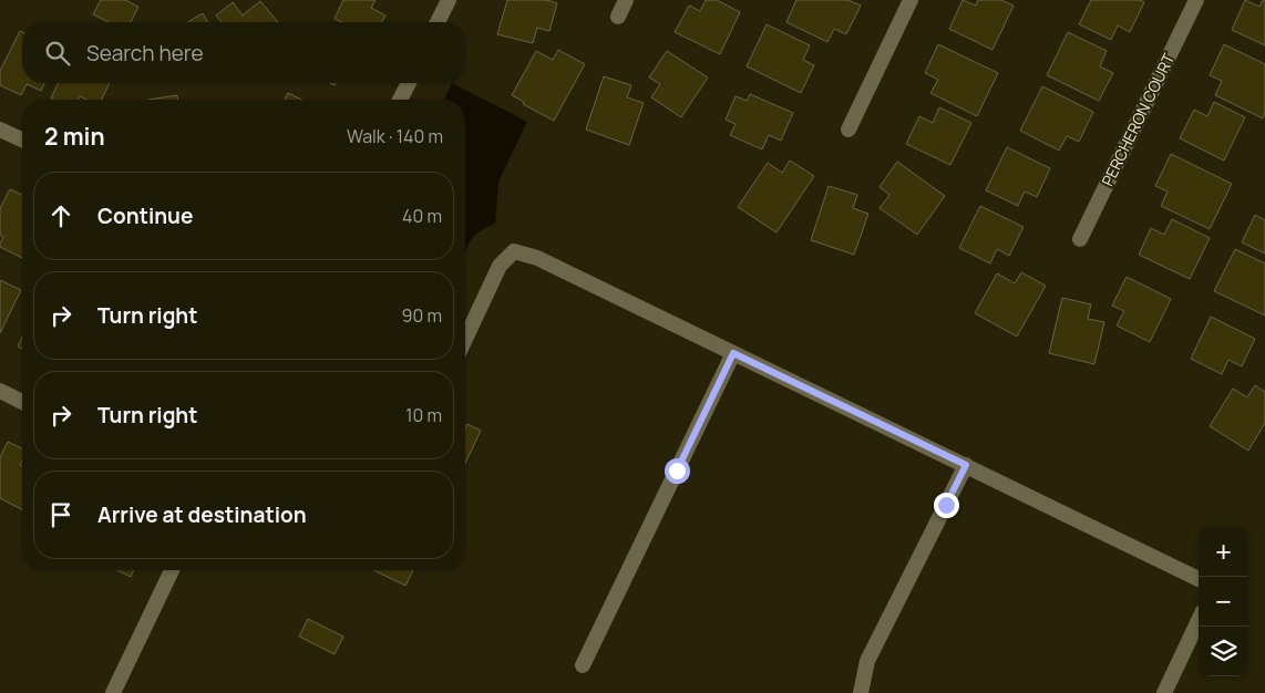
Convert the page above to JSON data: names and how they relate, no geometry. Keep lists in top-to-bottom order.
{
  "streets": {
    "street": ["PERCHERON COURT"]
  },
  "page": {
    "search": "Search here",
    "heading": ["2 min", "Walk · 140 m"],
    "list": [
      ["Continue", "40 m"],
      ["Turn right", "90 m"],
      ["Turn right", "10 m"],
      "Arrive at destination"
    ],
    "map_buttons": ["+", "−"]
  }
}
